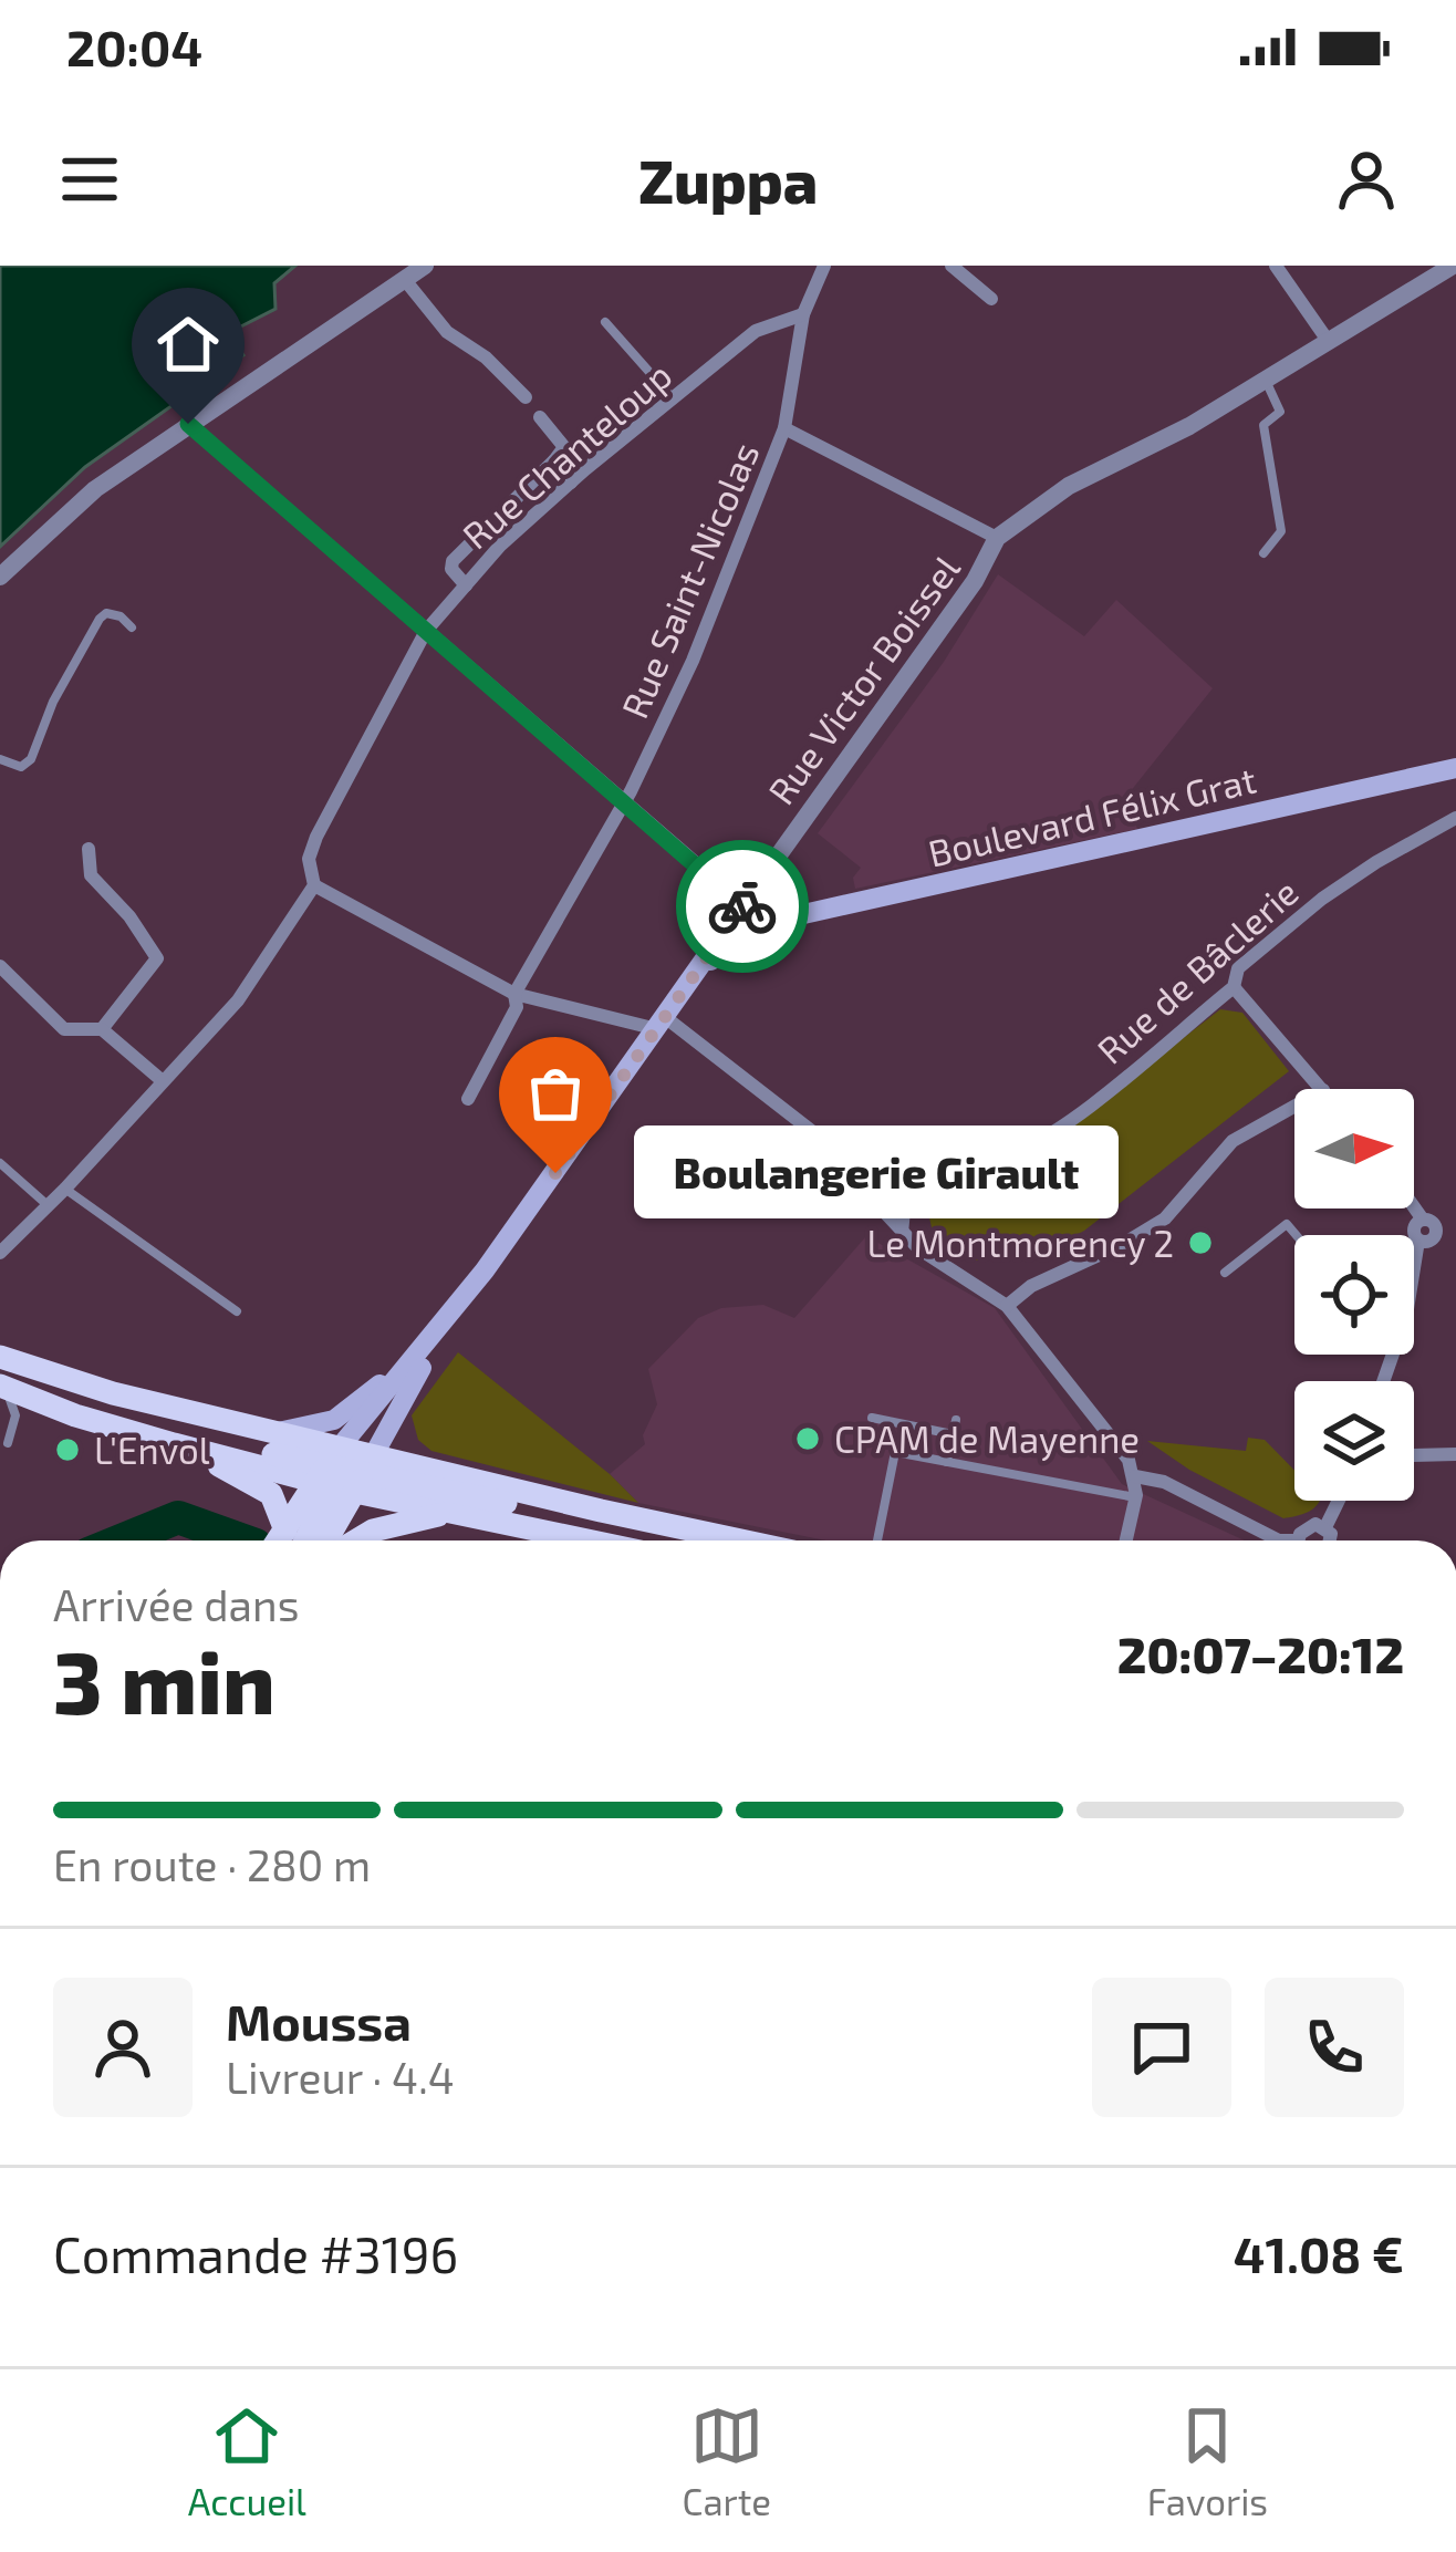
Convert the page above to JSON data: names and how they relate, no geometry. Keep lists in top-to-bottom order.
{
  "streets": {
    "main road": ["Rue Victor Boissel", "Boulevard Félix Grat"],
    "street": ["Rue Chanteloup", "Rue Saint-Nicolas", "Rue de Bâclerie"]
  },
  "crossings": [
    ["Rue Chanteloup", "Rue Saint-Nicolas"],
    ["Rue Victor Boissel", "Boulevard Félix Grat"]
  ],
  "places": [
    "Boulangerie Girault",
    "Le Montmorency 2",
    "CPAM de Mayenne",
    "L'Envol"
  ],
  "north": "right",
  "page": {
    "status": "20:04",
    "header": "Zuppa",
    "bubble": "Boulangerie Girault",
    "heading": ["3 min", "Arrivée dans", "20:07–20:12"],
    "panel": [
      "Moussa",
      "Livreur · 4.4",
      "Commande #3196",
      "41.08 €"
    ],
    "bar": "En route · 280 m",
    "tabs": ["Accueil", "Carte", "Favoris"]
  }
}
